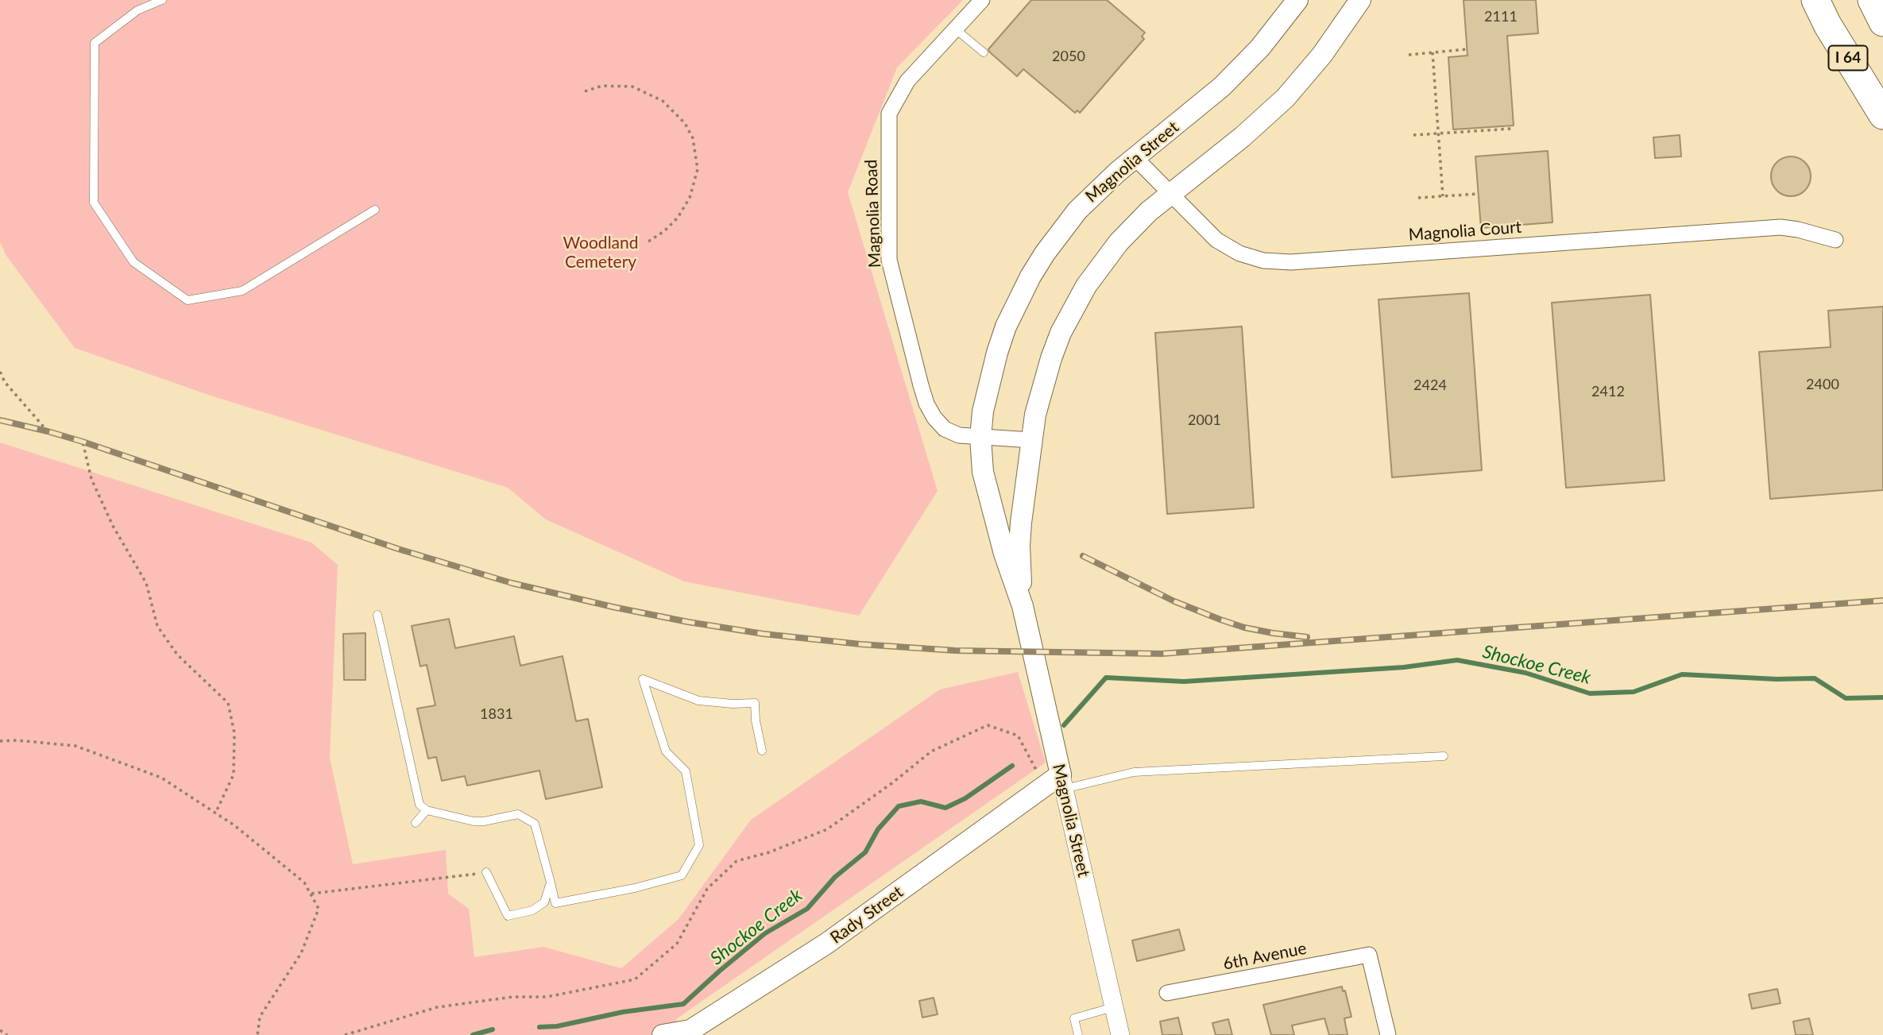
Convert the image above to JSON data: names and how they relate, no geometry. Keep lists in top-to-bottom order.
{
  "streets": {
    "highway": ["I 64"],
    "main road": ["Magnolia Street", "Rady Street"],
    "street": ["Magnolia Road", "Magnolia Court", "6th Avenue"]
  },
  "crossings": [
    ["Magnolia Street", "Magnolia Road"],
    ["Magnolia Street", "Magnolia Court"],
    ["Magnolia Street", "Rady Street"]
  ],
  "water": ["Shockoe Creek"],
  "parks": ["Woodland Cemetery"],
  "house_numbers": [
    "2111",
    "2050",
    "2400",
    "2424",
    "2412",
    "2001",
    "1831"
  ]
}
